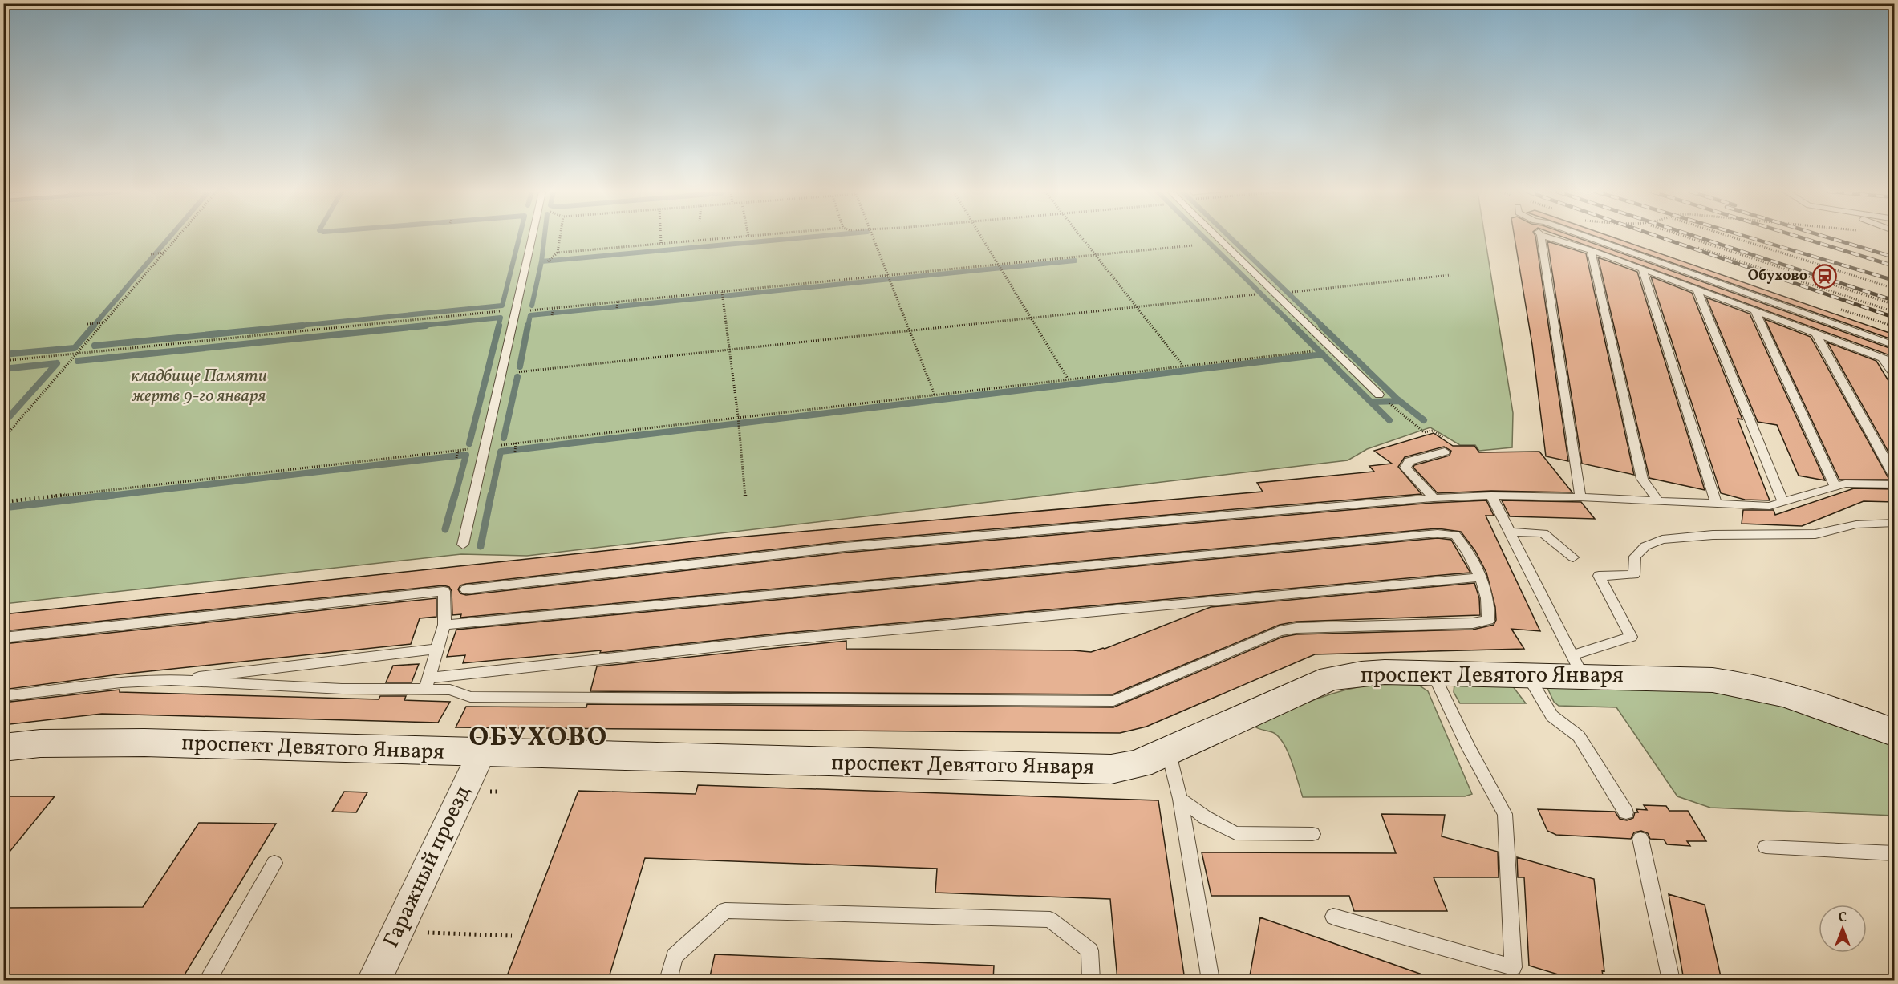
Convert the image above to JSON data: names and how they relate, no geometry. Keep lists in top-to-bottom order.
{
  "streets": {
    "street": ["проспект Девятого Января", "Гаражный проезд"]
  },
  "crossings": [
    ["проспект Девятого Января", "Гаражный проезд"]
  ],
  "districts": ["ОБУХОВО"],
  "parks": ["кладбище Памяти жертв 9-го января"],
  "places": {
    "station": ["Обухово"]
  },
  "north": "top"
}
